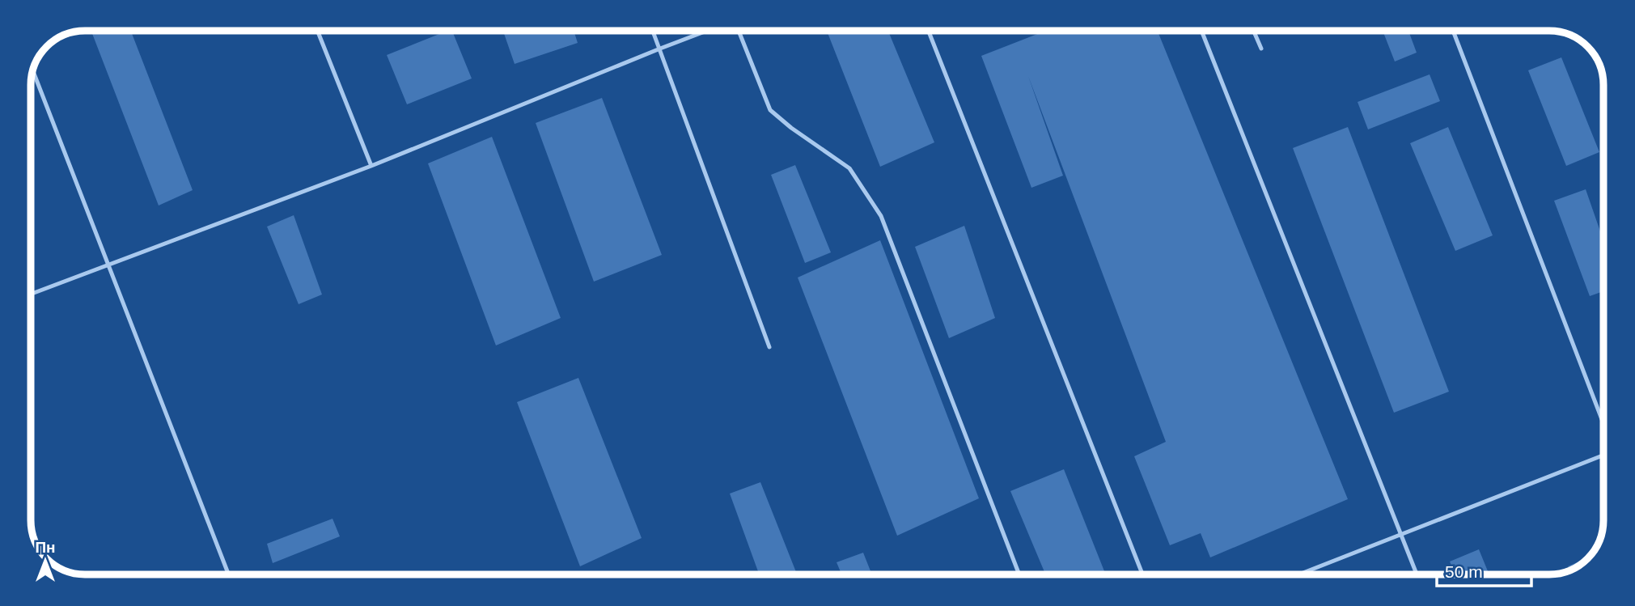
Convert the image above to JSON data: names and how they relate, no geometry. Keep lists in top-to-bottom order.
{
  "scale_bar": "50 m",
  "north": "top"
}
